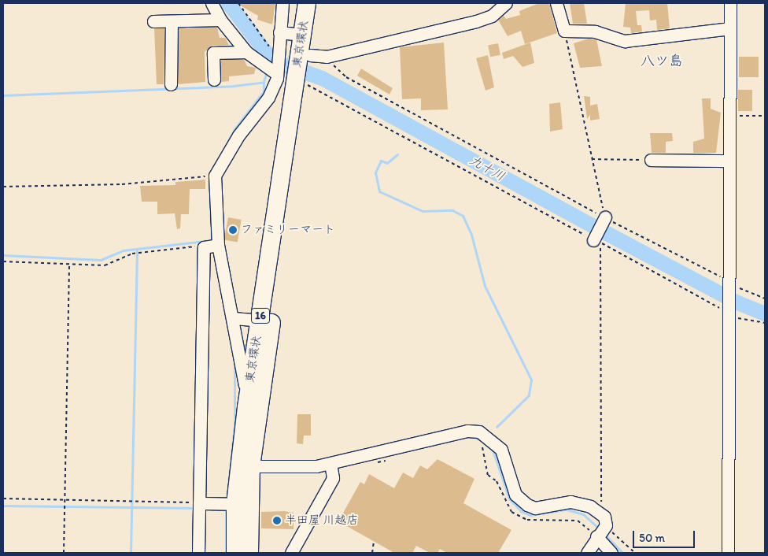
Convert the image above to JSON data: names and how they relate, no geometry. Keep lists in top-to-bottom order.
{
  "streets": {
    "highway": ["東京環状", "16"]
  },
  "districts": ["八ツ島"],
  "water": ["九十川"],
  "places": ["ファミリーマート", "半田屋 川越店"],
  "scale_bar": "50 m"
}
